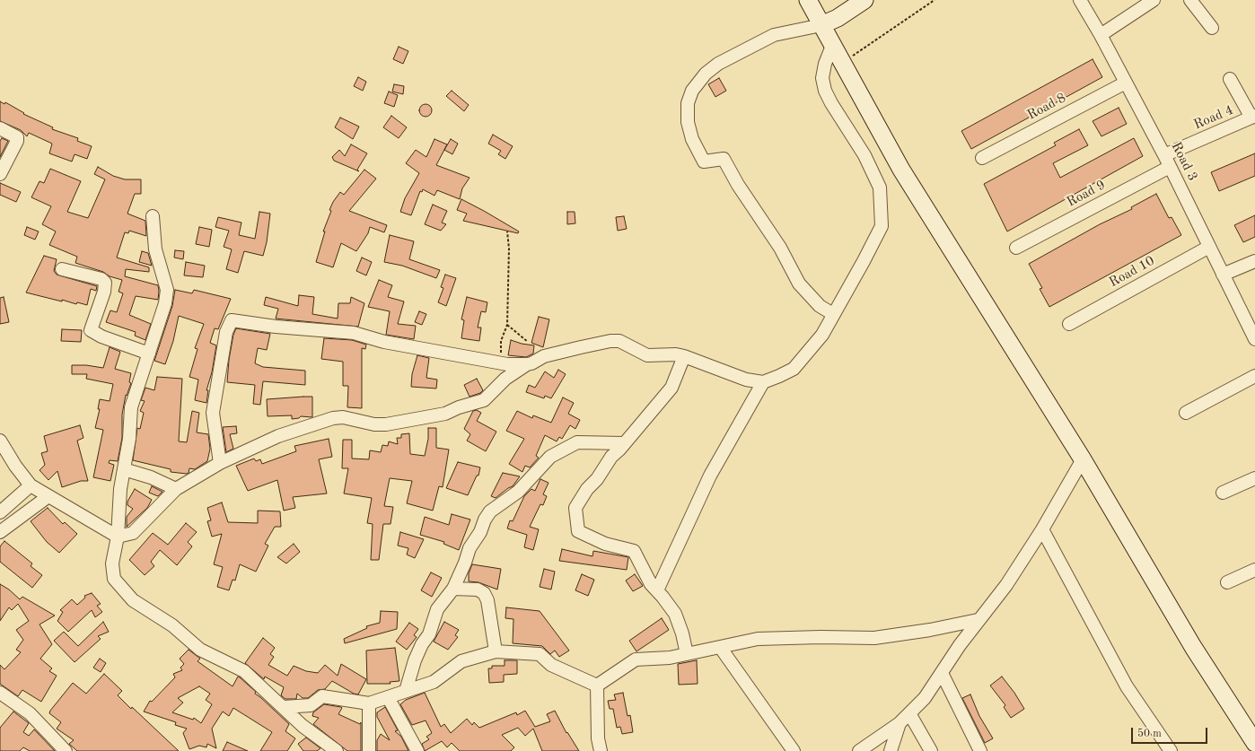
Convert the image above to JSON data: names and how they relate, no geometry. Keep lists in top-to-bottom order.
{
  "streets": {
    "street": [
      "Road 8",
      "Road 4",
      "Road 3",
      "Road 9",
      "Road 10"
    ]
  },
  "crossings": [
    ["Road 8", "Road 3"],
    ["Road 4", "Road 3"],
    ["Road 3", "Road 9"],
    ["Road 3", "Road 10"]
  ],
  "scale_bar": "50 m"
}
